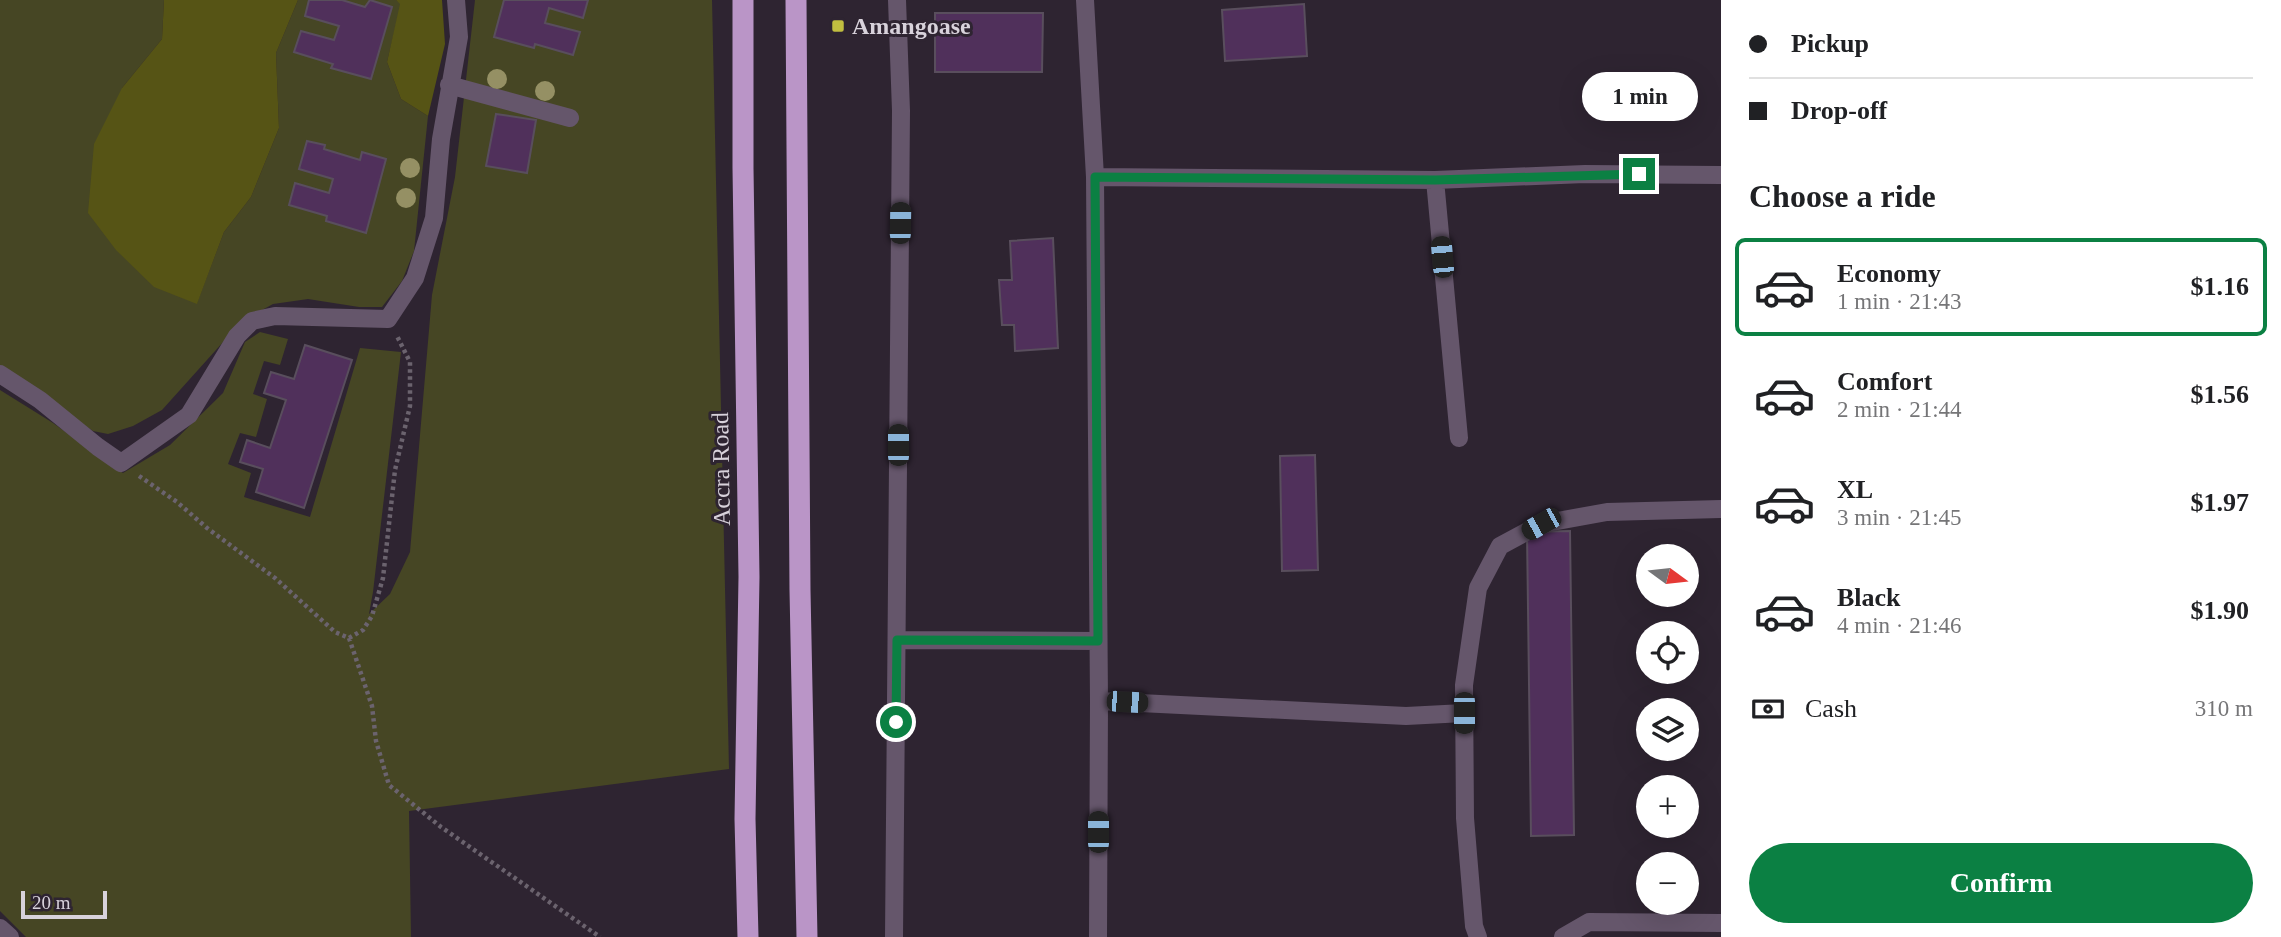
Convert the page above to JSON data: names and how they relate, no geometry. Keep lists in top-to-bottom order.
{
  "streets": {
    "highway": ["Accra Road"]
  },
  "places": {
    "transit": ["Amangoase"]
  },
  "scale_bar": "20 m",
  "north": "right",
  "page": {
    "banner": ["Pickup", "Drop-off"],
    "bubble": "1 min",
    "heading": "Choose a ride",
    "list": [
      {
        "name": "Economy",
        "note": "1 min · 21:43",
        "value": "$1.16"
      },
      {
        "name": "Comfort",
        "note": "2 min · 21:44",
        "value": "$1.56"
      },
      {
        "name": "XL",
        "note": "3 min · 21:45",
        "value": "$1.97"
      },
      {
        "name": "Black",
        "note": "4 min · 21:46",
        "value": "$1.90"
      }
    ],
    "map_buttons": ["+", "−"],
    "pay": ["Cash", "310 m"],
    "buttons": "Confirm",
    "scale": "20 m"
  }
}
